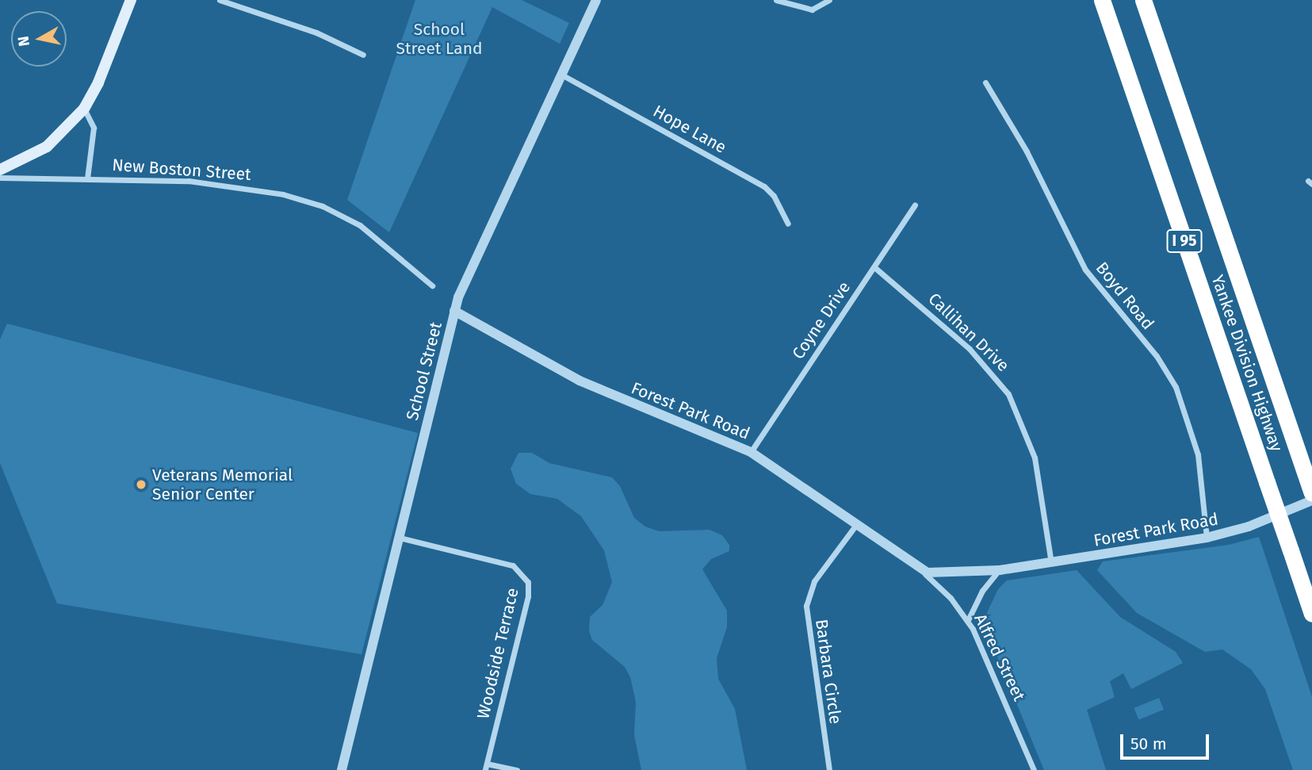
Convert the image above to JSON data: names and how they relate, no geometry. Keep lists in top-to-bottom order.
{
  "streets": {
    "highway": ["I 95", "Yankee Division Highway"],
    "street": [
      "Hope Lane",
      "New Boston Street",
      "Boyd Road",
      "Coyne Drive",
      "Callihan Drive",
      "School Street",
      "Forest Park Road",
      "Woodside Terrace",
      "Alfred Street",
      "Barbara Circle"
    ]
  },
  "crossings": [
    ["Hope Lane", "School Street"],
    ["Boyd Road", "Forest Park Road"],
    ["Coyne Drive", "Callihan Drive"],
    ["Coyne Drive", "Forest Park Road"],
    ["Callihan Drive", "Forest Park Road"],
    ["School Street", "Forest Park Road"],
    ["School Street", "Woodside Terrace"],
    ["Forest Park Road", "Alfred Street"],
    ["Forest Park Road", "Barbara Circle"]
  ],
  "parks": ["School Street Land"],
  "places": ["Veterans Memorial Senior Center"],
  "scale_bar": "50 m",
  "north": "left"
}
